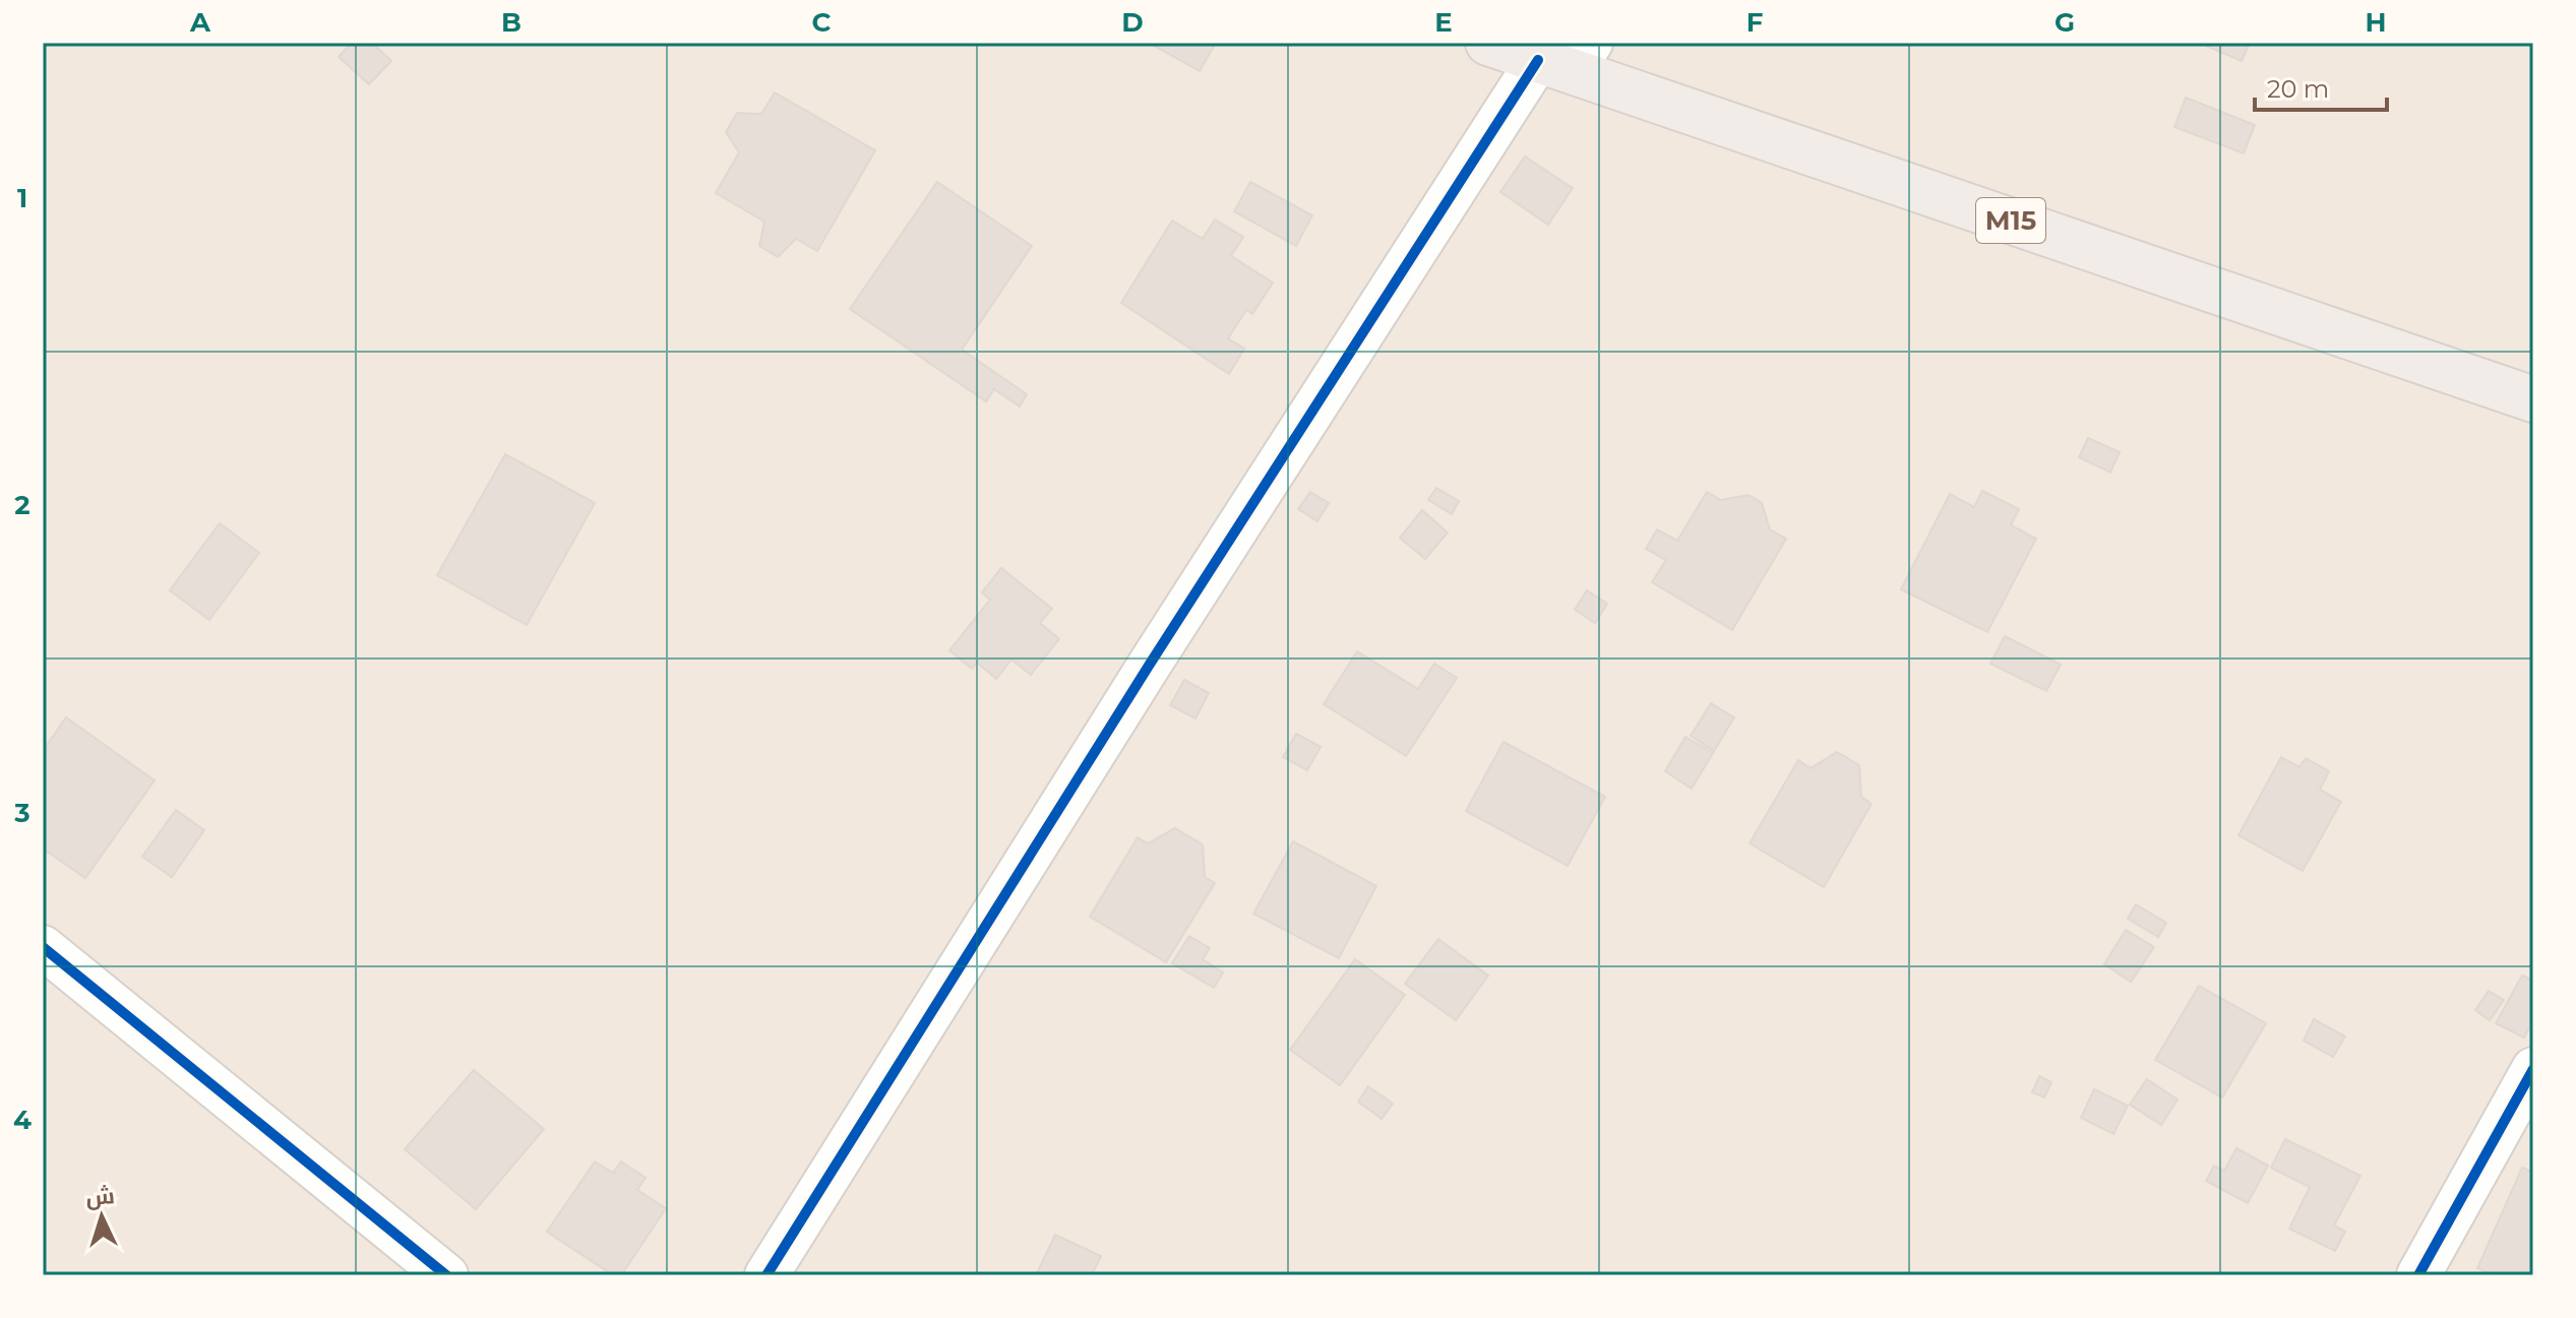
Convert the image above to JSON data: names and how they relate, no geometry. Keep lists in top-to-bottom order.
{
  "streets": {
    "highway": ["M15"]
  },
  "scale_bar": "20 m",
  "north": "top",
  "grid": {
    "columns": [
      "A",
      "B",
      "C",
      "D",
      "E",
      "F",
      "G",
      "H"
    ],
    "rows": [
      "1",
      "2",
      "3",
      "4"
    ]
  }
}
